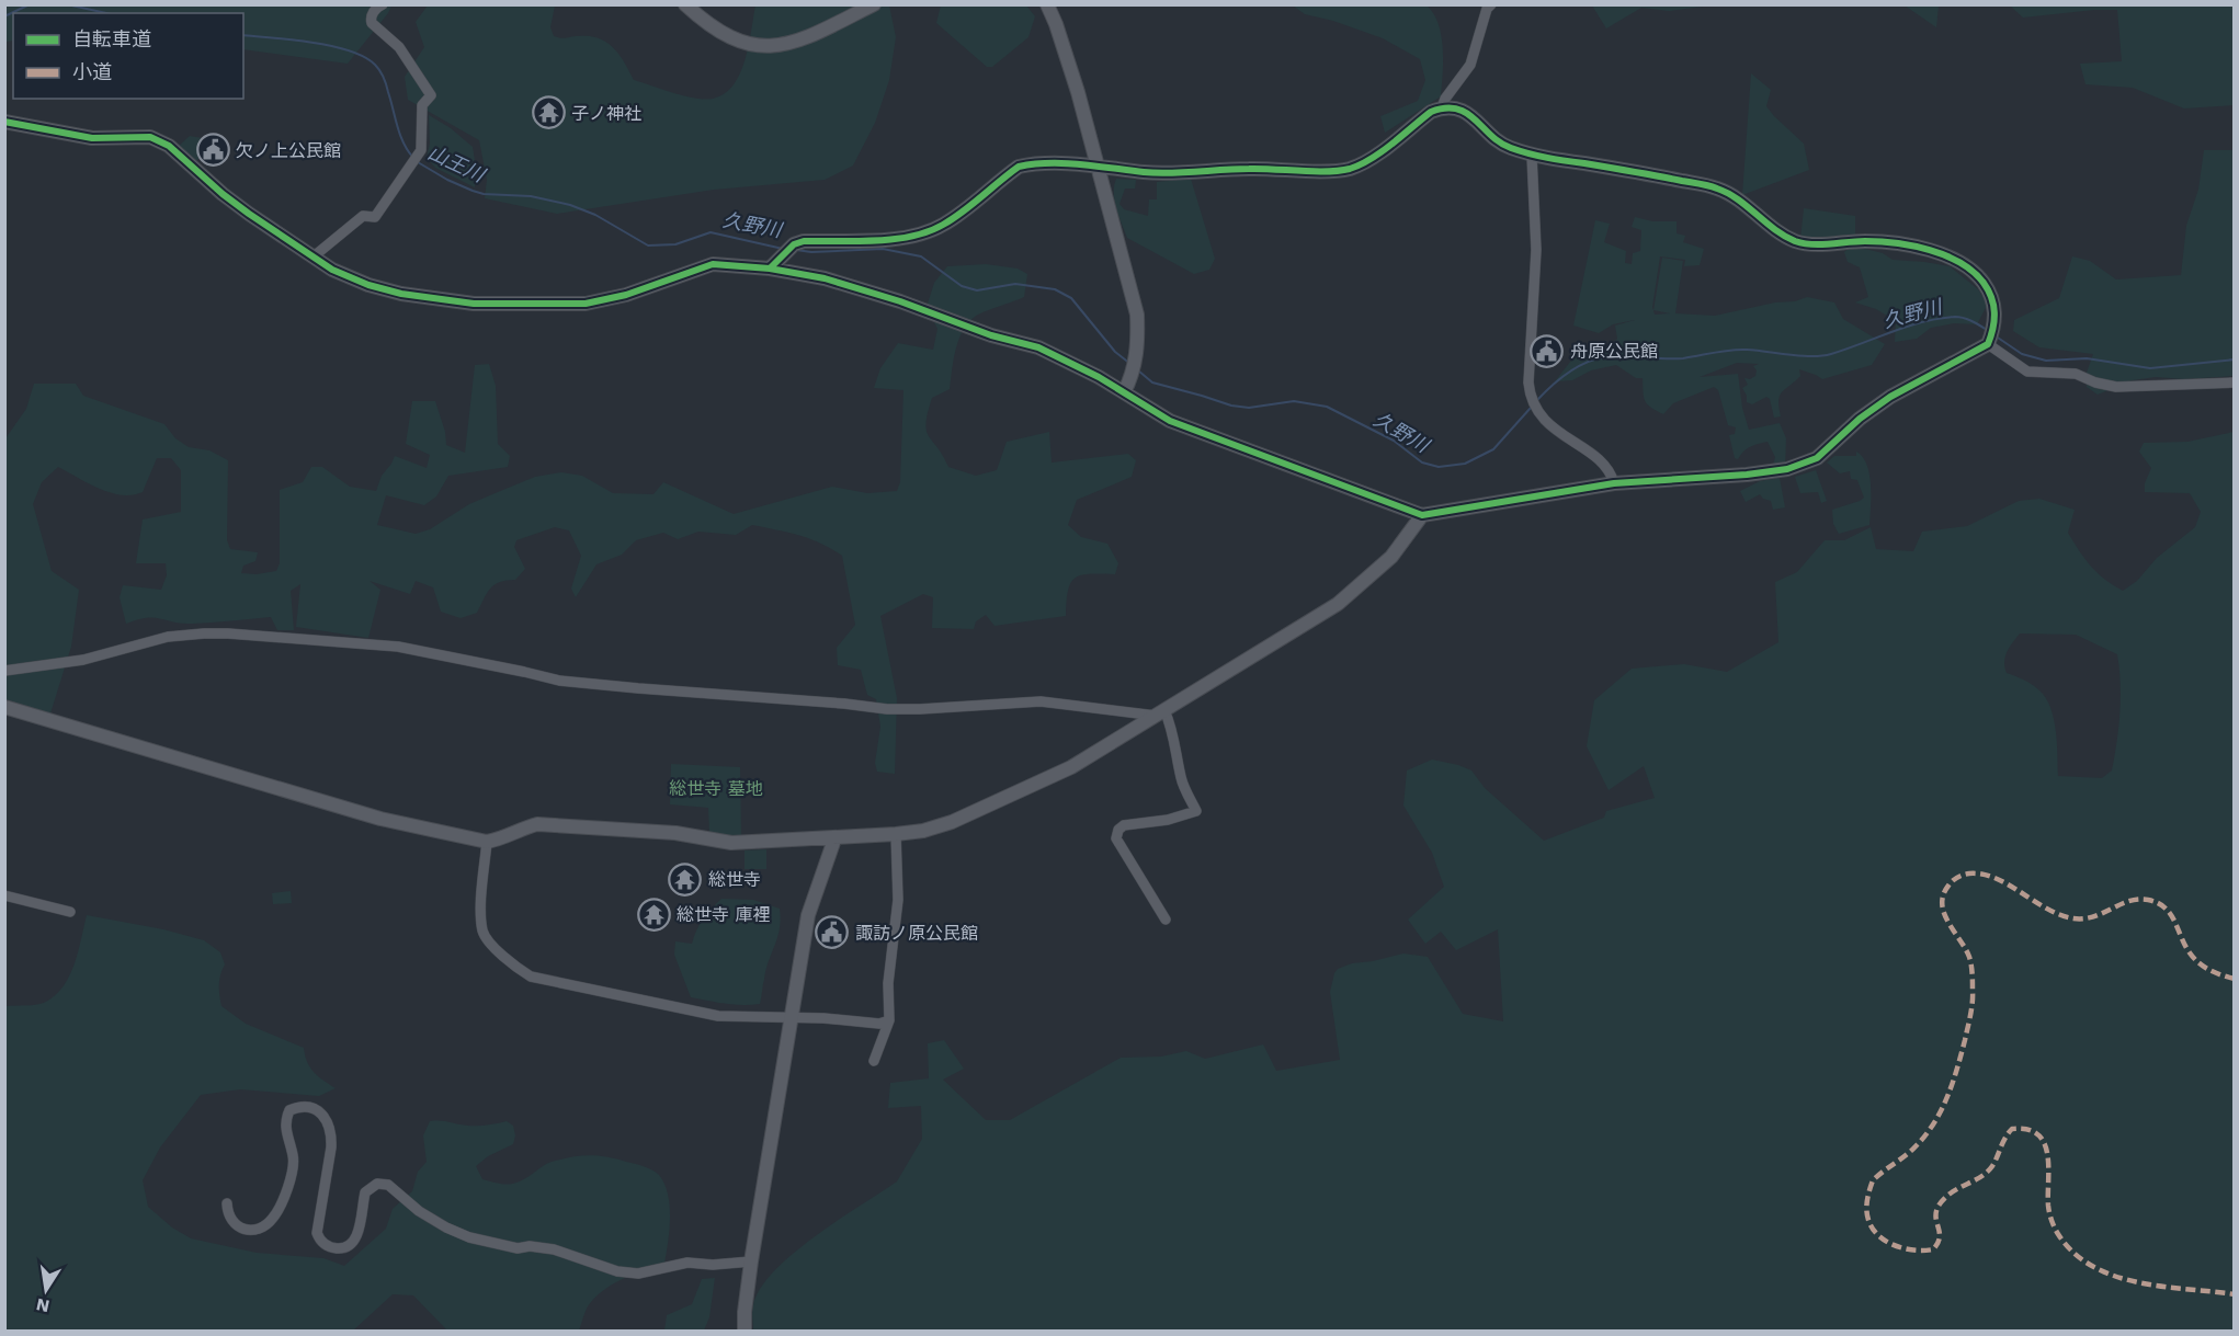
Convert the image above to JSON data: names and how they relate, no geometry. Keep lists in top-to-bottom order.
{
  "water": ["山王川", "久野川"],
  "parks": ["総世寺 墓地"],
  "places": {
    "temple": ["子ノ神社", "総世寺", "総世寺 庫裡"],
    "public building": ["欠ノ上公民館", "舟原公民館", "諏訪ノ原公民館"]
  },
  "legend": ["自転車道", "小道"],
  "north": "bottom"
}
